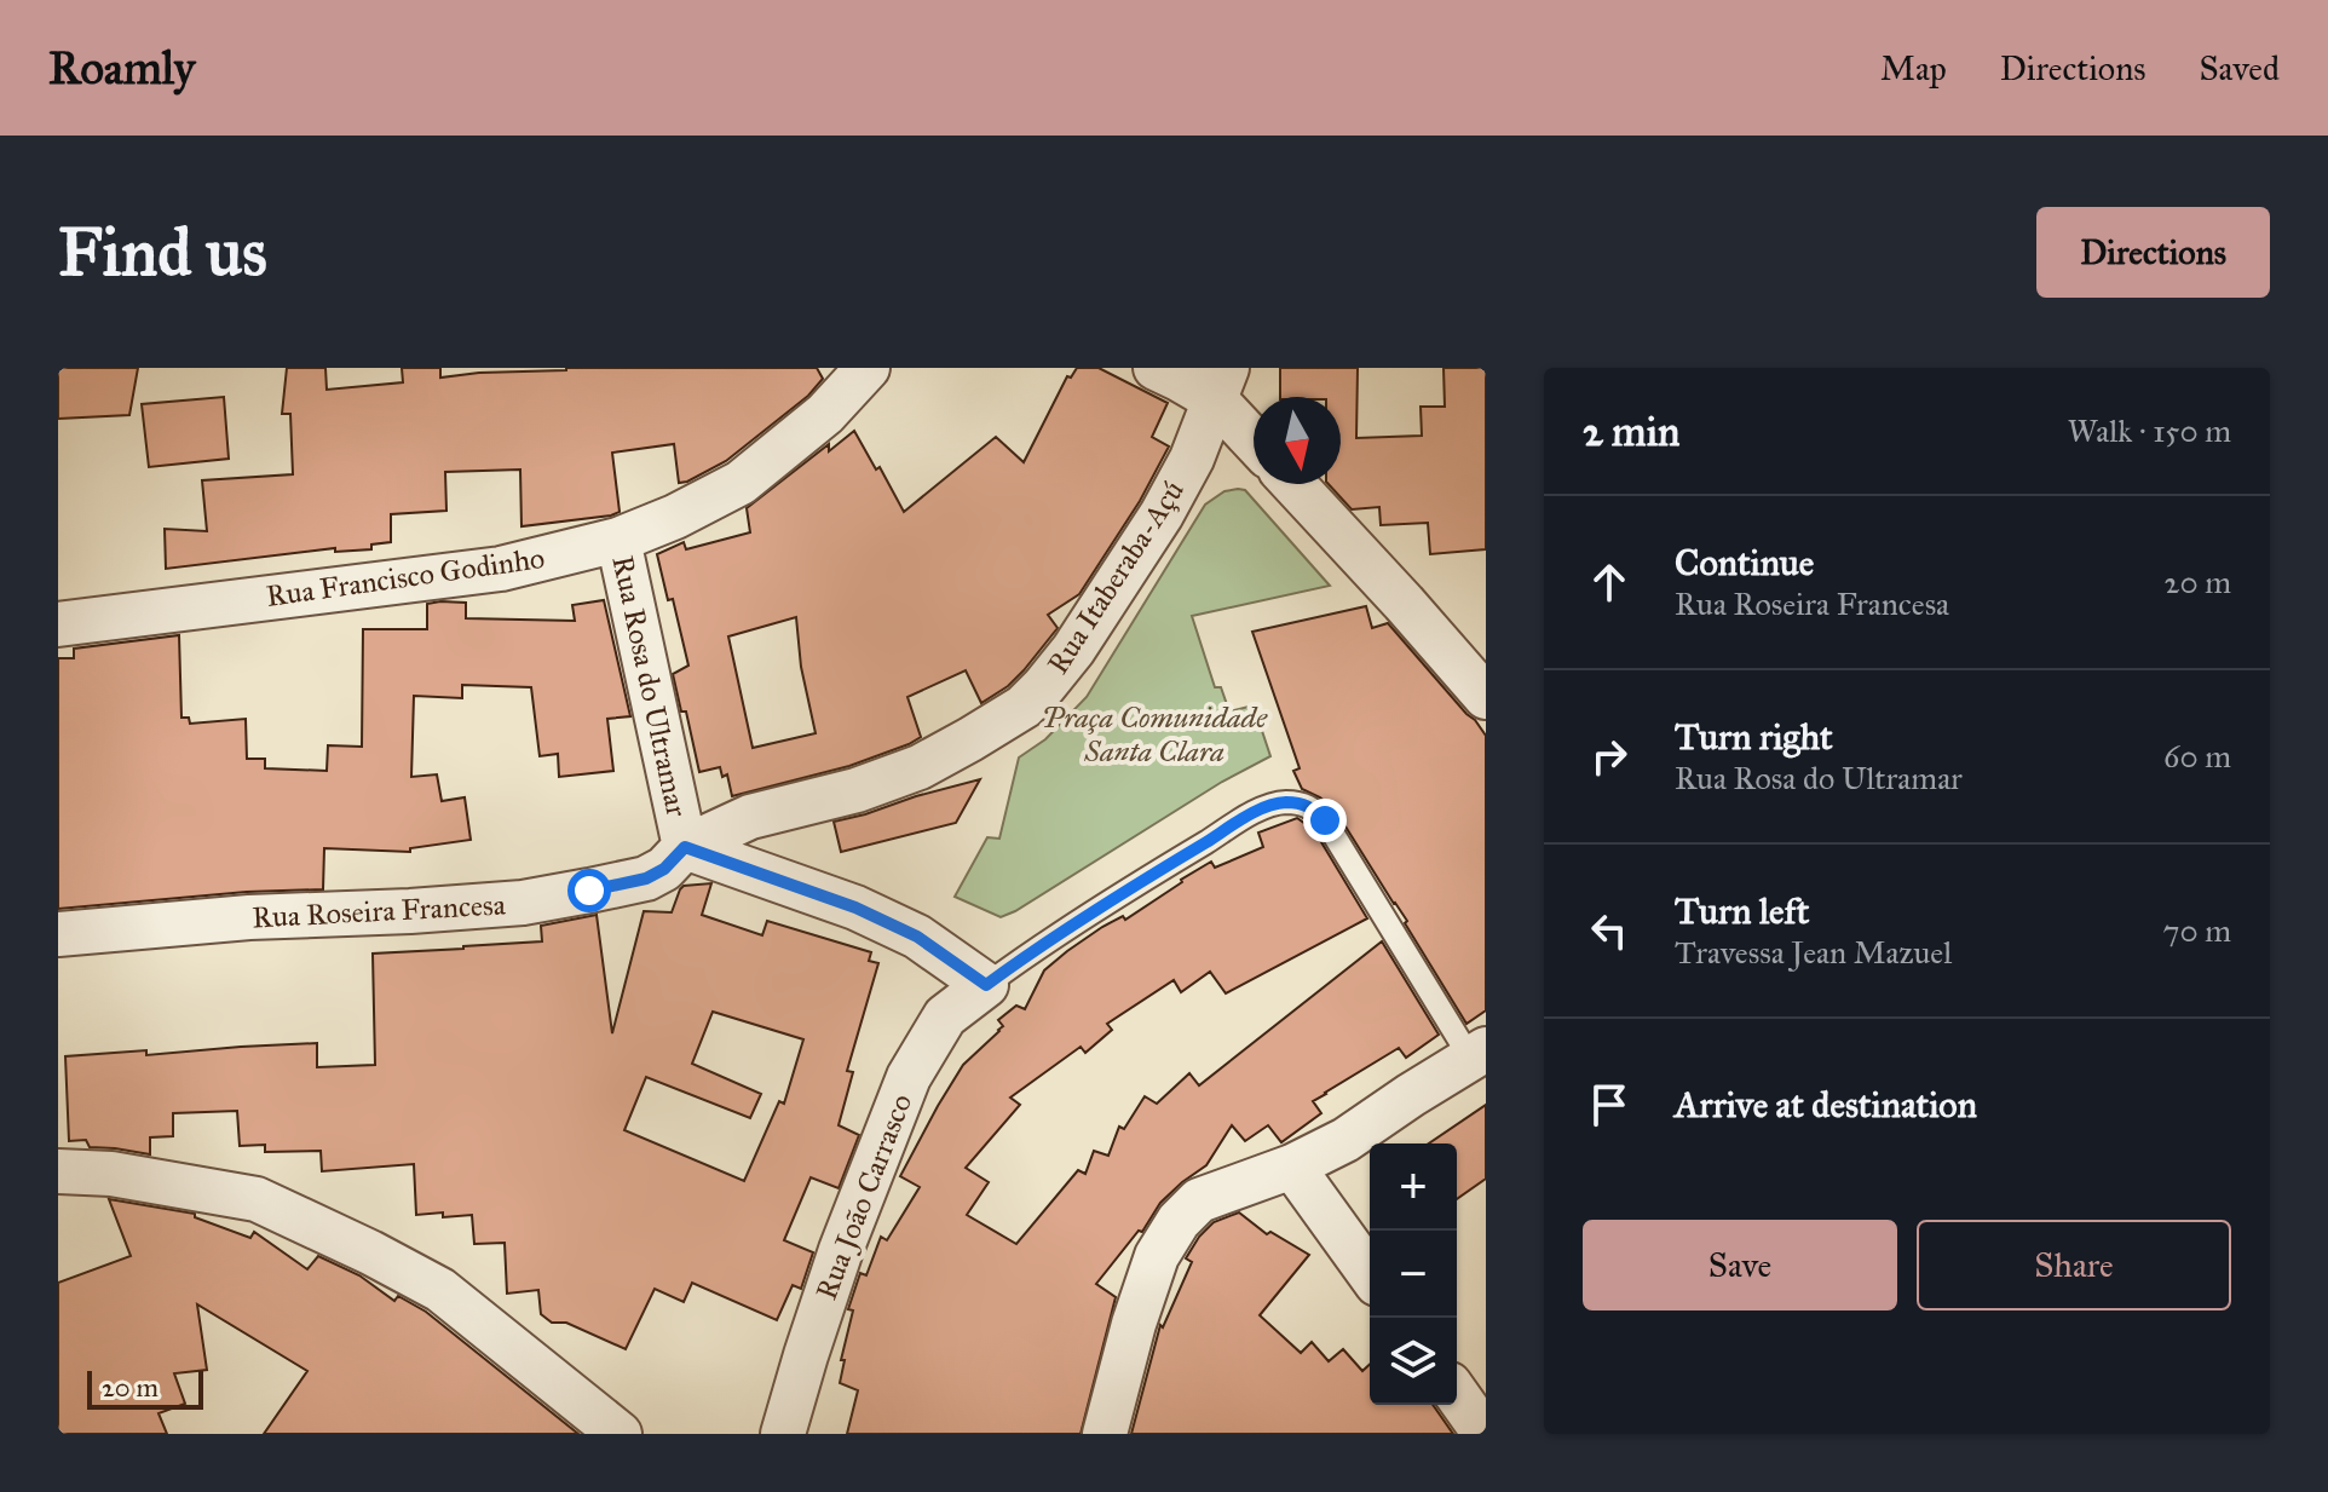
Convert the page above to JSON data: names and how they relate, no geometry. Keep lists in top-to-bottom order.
{
  "streets": {
    "street": [
      "Rua Francisco Godinho",
      "Rua Itaberaba-Açú",
      "Rua Rosa do Ultramar",
      "Rua Roseira Francesa",
      "Rua João Carrasco"
    ]
  },
  "crossings": [
    ["Rua Francisco Godinho", "Rua Rosa do Ultramar"],
    ["Rua Itaberaba-Açú", "Rua Rosa do Ultramar"],
    ["Rua Itaberaba-Açú", "Rua Roseira Francesa"],
    ["Rua Rosa do Ultramar", "Rua Roseira Francesa"],
    ["Rua Rosa do Ultramar", "Rua João Carrasco"]
  ],
  "parks": ["Praça Comunidade Santa Clara"],
  "scale_bar": "20 m",
  "north": "bottom",
  "page": {
    "header": "Roamly",
    "nav": ["Map", "Directions", "Saved"],
    "buttons": [
      "Directions",
      ["Save", "Share"]
    ],
    "title": "Find us",
    "heading": ["2 min", "Walk · 150 m"],
    "list": [
      ["Continue", "Rua Roseira Francesa", "20 m"],
      ["Turn right", "Rua Rosa do Ultramar", "60 m"],
      ["Turn left", "Travessa Jean Mazuel", "70 m"],
      "Arrive at destination"
    ],
    "map_buttons": ["+", "−"],
    "scale": "20 m"
  }
}
